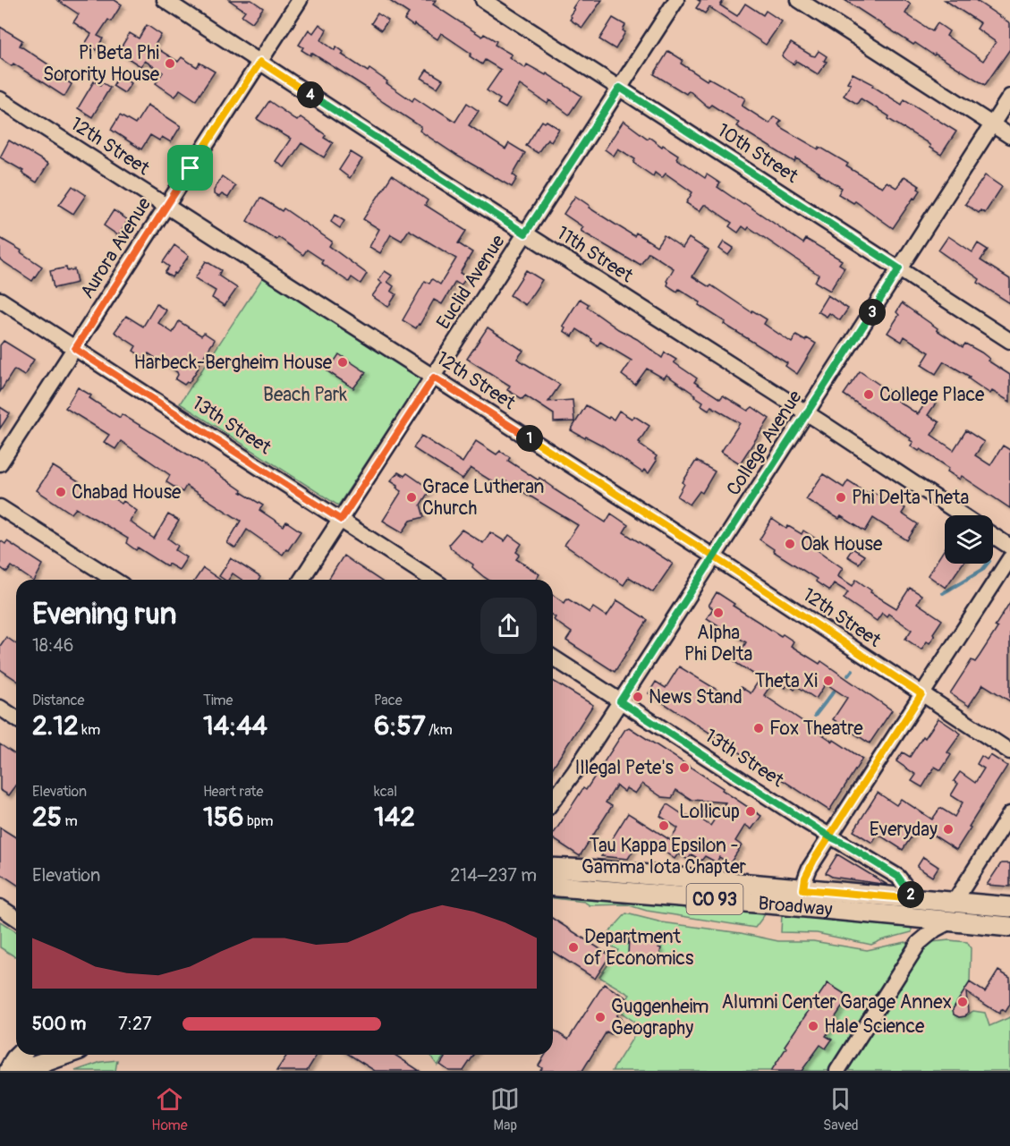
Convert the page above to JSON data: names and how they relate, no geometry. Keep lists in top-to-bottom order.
{
  "streets": {
    "main road": ["CO 93", "Broadway"],
    "street": [
      "12th Street",
      "10th Street",
      "Aurora Avenue",
      "11th Street",
      "Euclid Avenue",
      "13th Street",
      "College Avenue"
    ]
  },
  "crossings": [
    ["12th Street", "Aurora Avenue"],
    ["12th Street", "Euclid Avenue"],
    ["12th Street", "College Avenue"],
    ["10th Street", "Euclid Avenue"],
    ["10th Street", "College Avenue"],
    ["Aurora Avenue", "11th Street"],
    ["Aurora Avenue", "13th Street"],
    ["11th Street", "Euclid Avenue"],
    ["11th Street", "College Avenue"],
    ["Euclid Avenue", "13th Street"],
    ["13th Street", "College Avenue"],
    ["13th Street", "Broadway"]
  ],
  "parks": ["Beach Park"],
  "places": [
    "Pi Beta Phi Sorority House",
    "Harbeck-Bergheim House",
    "College Place",
    "Chabad House",
    "Grace Lutheran Church",
    "Phi Delta Theta",
    "Oak House",
    "Alpha Phi Delta",
    "Theta Xi",
    "News Stand",
    "Fox Theatre",
    "Illegal Pete's",
    "Lollicup",
    "Tau Kappa Epsilon - Gamma Iota Chapter",
    "Everyday",
    "Department of Economics",
    "Alumni Center Garage Annex",
    "Guggenheim Geography",
    "Hale Science"
  ],
  "page": {
    "pins": [
      "4",
      "3",
      "1",
      "2"
    ],
    "heading": ["Evening run", "18:46"],
    "stats": [
      ["Distance", "2.12 km"],
      ["Time", "14:44"],
      ["Pace", "6:57 /km"],
      ["Elevation", "25 m"],
      ["Heart rate", "156 bpm"],
      ["kcal", "142"]
    ],
    "chart": ["Elevation", "214–237 m"],
    "list": [
      {
        "name": "500 m",
        "note": "7:27"
      }
    ],
    "tabs": ["Home", "Map", "Saved"]
  }
}
